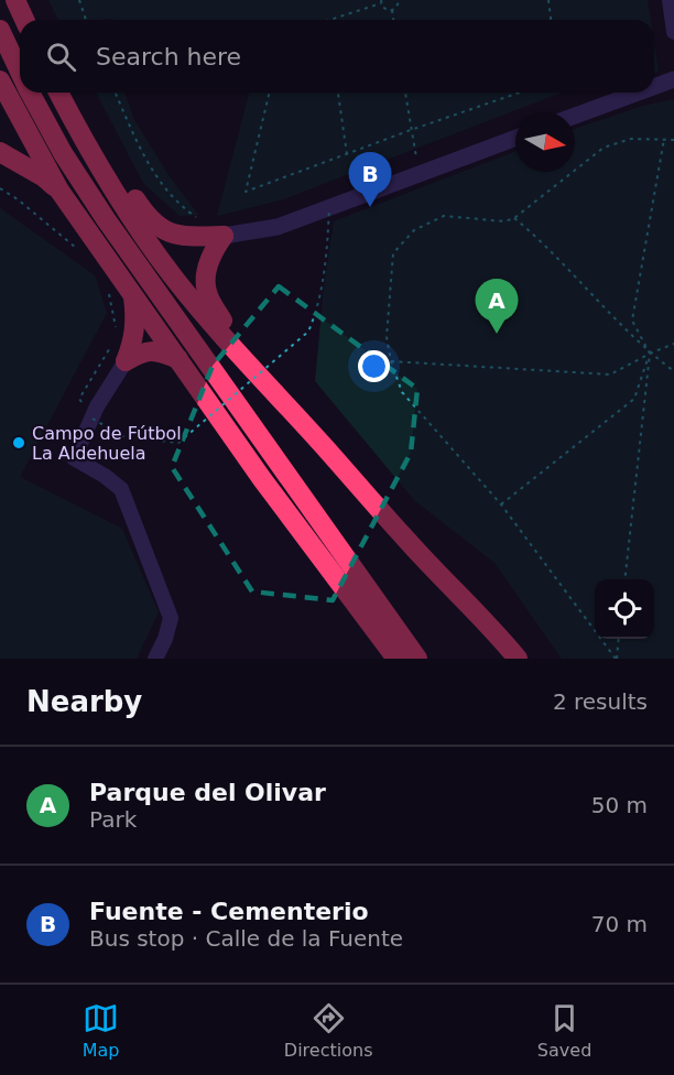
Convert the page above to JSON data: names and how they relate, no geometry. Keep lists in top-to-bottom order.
{
  "places": ["Campo de Fútbol La Aldehuela"],
  "north": "right",
  "page": {
    "search": "Search here",
    "pins": ["B", "A"],
    "heading": ["Nearby", "2 results"],
    "list": [
      {
        "mark": "A",
        "name": "Parque del Olivar",
        "note": "Park",
        "value": "50 m"
      },
      {
        "mark": "B",
        "name": "Fuente - Cementerio",
        "note": "Bus stop · Calle de la Fuente",
        "value": "70 m"
      }
    ],
    "nav": ["Map", "Directions", "Saved"]
  }
}
